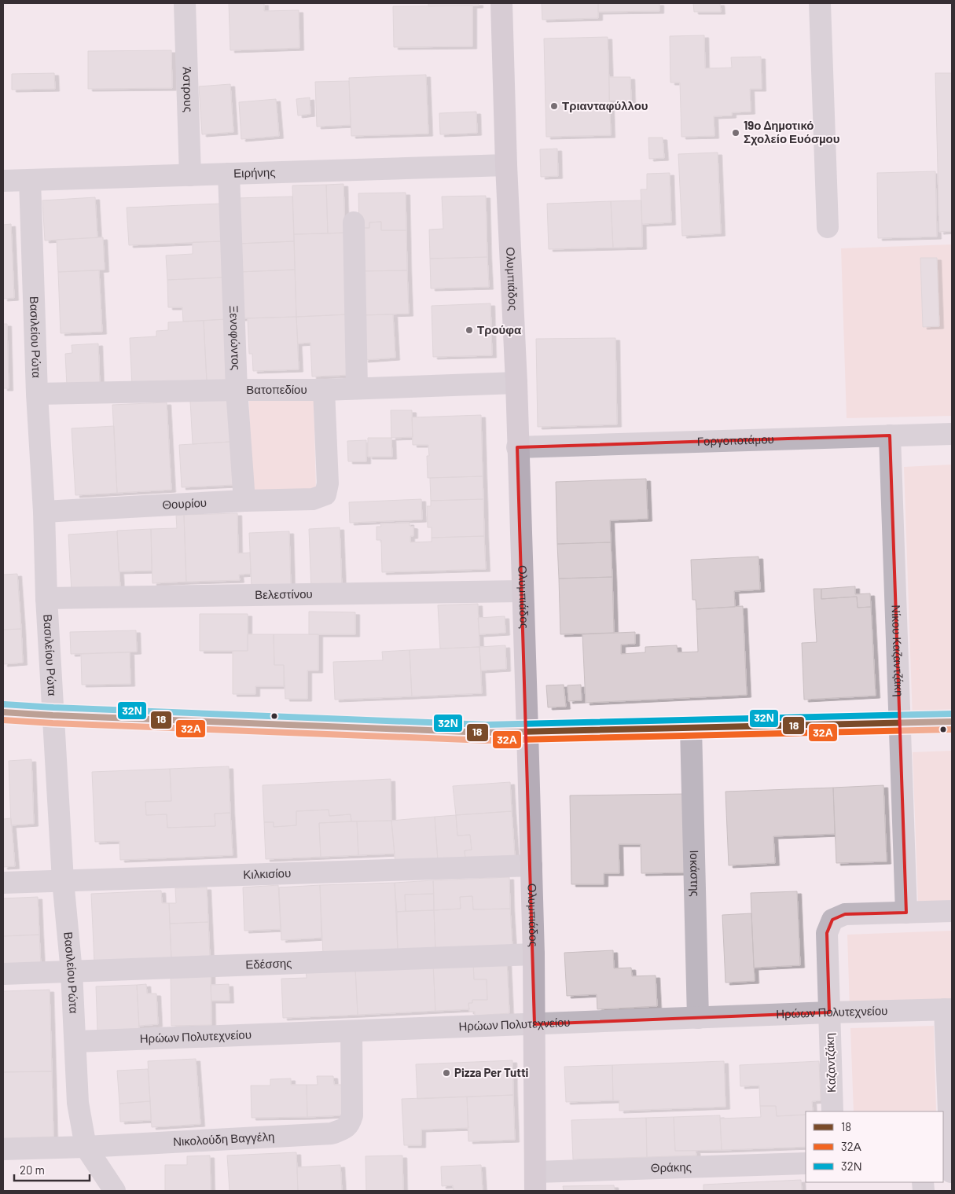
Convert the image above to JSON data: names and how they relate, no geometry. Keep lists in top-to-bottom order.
{
  "streets": {
    "street": [
      "Άστρους",
      "Ειρήνης",
      "Ολυμπιάδος",
      "Βασιλείου Ρώτα",
      "Ξενοφώντος",
      "Βατοπεδίου",
      "Γοργοποτάμου",
      "Θουρίου",
      "Βελεστίνου",
      "Νίκου Καζαντζάκη",
      "Ιοκάστης",
      "Κιλκισίου",
      "Εδέσσης",
      "Ηρώων Πολυτεχνείου",
      "Καζαντζάκη",
      "Νικολούδη Βαγγέλη",
      "Θράκης"
    ]
  },
  "crossings": [
    ["Άστρους", "Ειρήνης"],
    ["Ειρήνης", "Ολυμπιάδος"],
    ["Ειρήνης", "Βασιλείου Ρώτα"],
    ["Ειρήνης", "Ξενοφώντος"],
    ["Ολυμπιάδος", "Βατοπεδίου"],
    ["Ολυμπιάδος", "Γοργοποτάμου"],
    ["Ολυμπιάδος", "Βελεστίνου"],
    ["Ολυμπιάδος", "Κιλκισίου"],
    ["Ολυμπιάδος", "Εδέσσης"],
    ["Ολυμπιάδος", "Ηρώων Πολυτεχνείου"],
    ["Ολυμπιάδος", "Θράκης"],
    ["Βασιλείου Ρώτα", "Βατοπεδίου"],
    ["Βασιλείου Ρώτα", "Θουρίου"],
    ["Βασιλείου Ρώτα", "Βελεστίνου"],
    ["Βασιλείου Ρώτα", "Κιλκισίου"],
    ["Βασιλείου Ρώτα", "Εδέσσης"],
    ["Βασιλείου Ρώτα", "Ηρώων Πολυτεχνείου"],
    ["Βασιλείου Ρώτα", "Νικολούδη Βαγγέλη"],
    ["Ξενοφώντος", "Βατοπεδίου"],
    ["Ξενοφώντος", "Θουρίου"],
    ["Βατοπεδίου", "Θουρίου"],
    ["Γοργοποτάμου", "Νίκου Καζαντζάκη"],
    ["Ιοκάστης", "Ηρώων Πολυτεχνείου"],
    ["Ηρώων Πολυτεχνείου", "Καζαντζάκη"],
    ["Ηρώων Πολυτεχνείου", "Νικολούδη Βαγγέλη"]
  ],
  "places": [
    "Τριανταφύλλου",
    "19ο Δημοτικό Σχολείο Ευόσμου",
    "Τρούφα",
    "Pizza Per Tutti"
  ],
  "lines": ["transit line 32Ν", "transit line 18", "transit line 32Α"],
  "legend": ["18", "32Α", "32Ν"],
  "scale_bar": "20 m"
}
